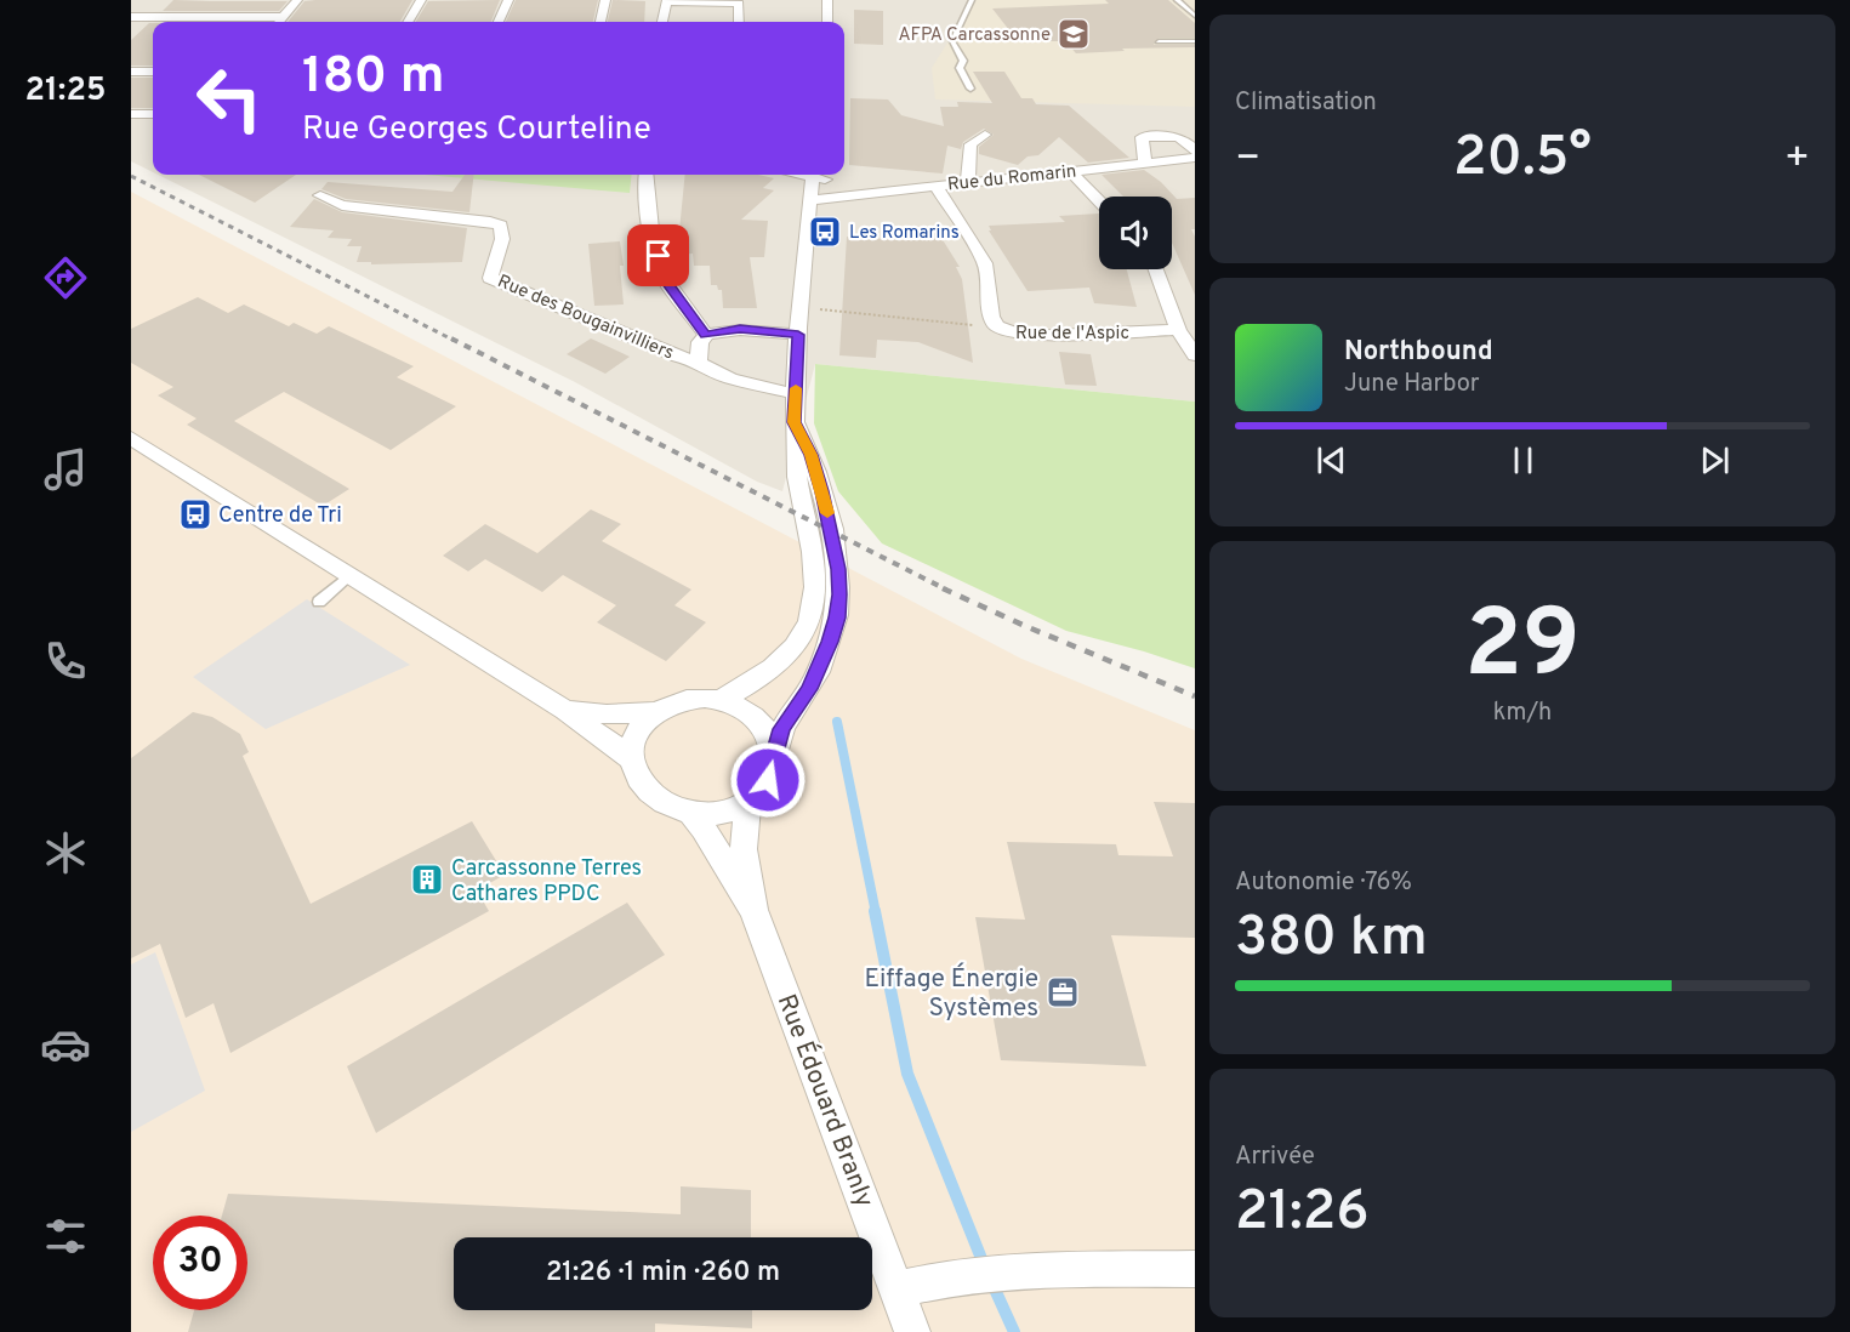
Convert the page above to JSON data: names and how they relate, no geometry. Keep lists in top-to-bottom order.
{
  "streets": {
    "street": [
      "Rue du Romarin",
      "Rue des Bougainvilliers",
      "Rue de l'Aspic",
      "Rue Édouard Branly"
    ]
  },
  "crossings": [
    ["Rue du Romarin", "Rue de l'Aspic"]
  ],
  "places": {
    "school or university": ["AFPA Carcassonne"],
    "bus stop": ["Les Romarins", "Centre de Tri"],
    "building": ["Carcassonne Terres Cathares PPDC"],
    "office": ["Eiffage Énergie Systèmes"]
  },
  "page": {
    "tabs": "21:25",
    "tile": [
      "Climatisation",
      ["29", "km/h"],
      ["Autonomie · 76%", "380 km"],
      ["Arrivée", "21:26"]
    ],
    "turn": ["180 m", "Rue Georges Courteline"],
    "heat": ["−", "20.5°", "+"],
    "song": ["Northbound", "June Harbor"],
    "limit": "30",
    "trip": "21:26 · 1 min · 260 m"
  }
}
